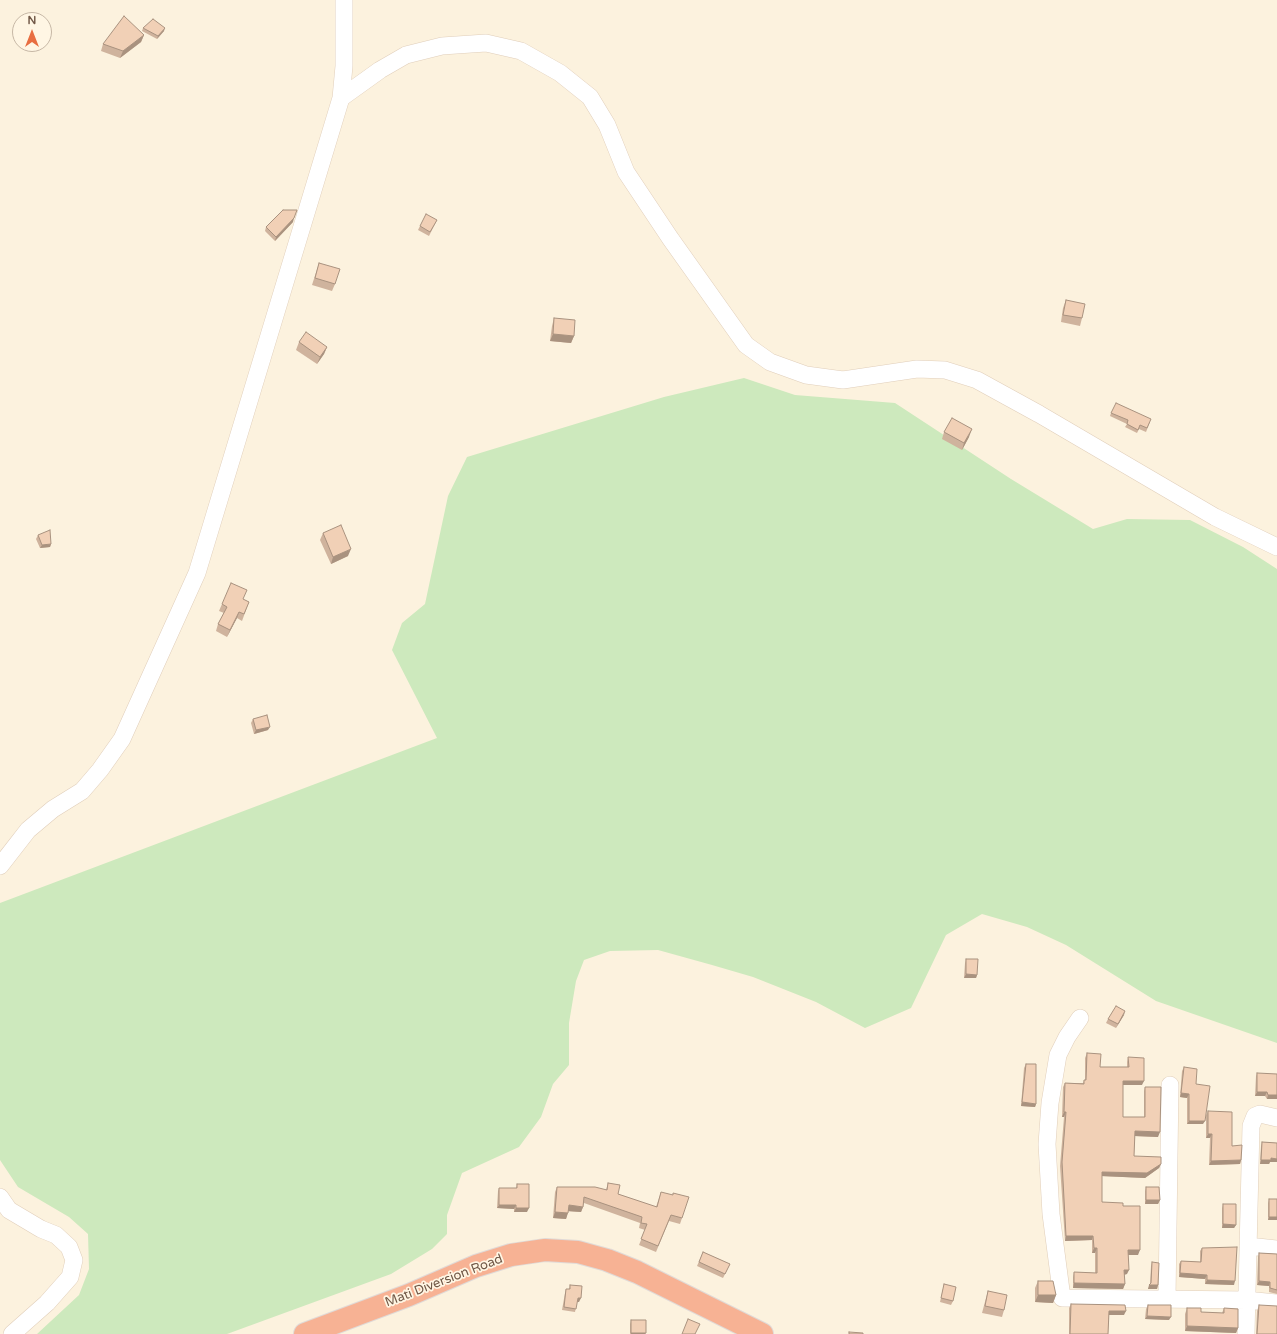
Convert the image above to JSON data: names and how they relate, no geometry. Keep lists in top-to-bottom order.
{
  "streets": {
    "highway": ["Mati Diversion Road"]
  },
  "north": "top"
}
